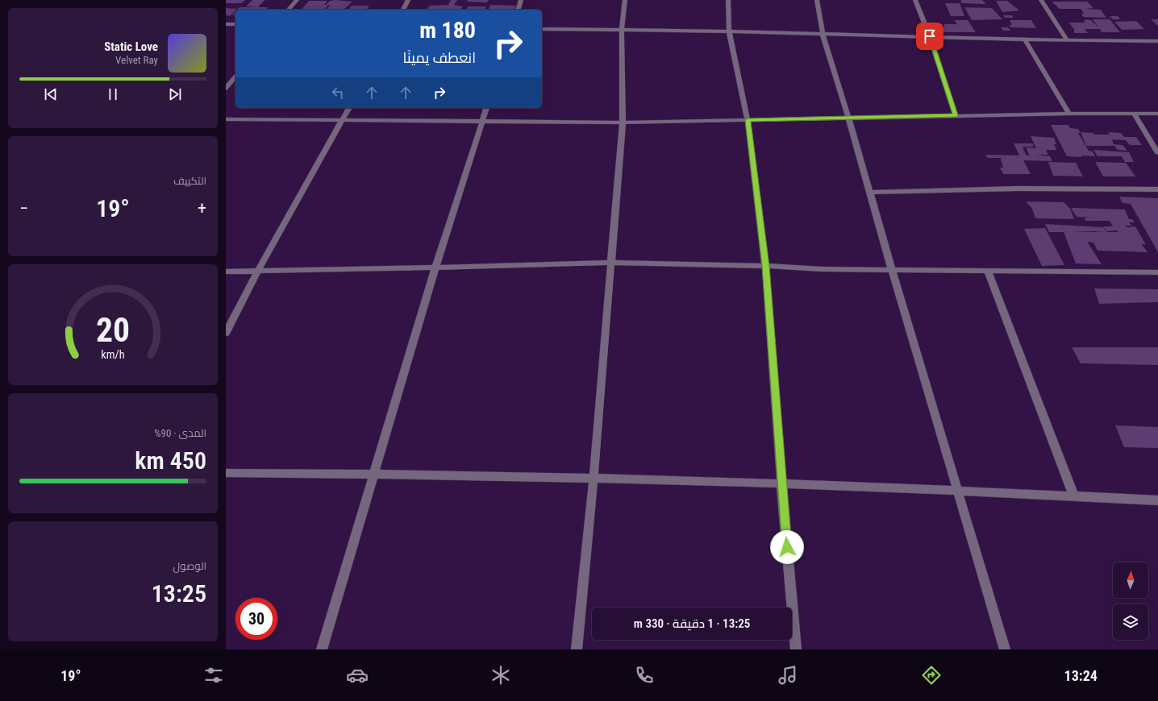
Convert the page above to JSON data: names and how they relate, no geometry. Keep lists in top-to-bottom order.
{
  "north": "top",
  "page": {
    "turn": ["180 m", "انعطف يمينًا"],
    "song": ["Static Love", "Velvet Ray"],
    "tile": [
      "التكييف",
      ["المدى · 90%", "450 km"],
      ["الوصول", "13:25"]
    ],
    "heat": ["−", "19°", "+"],
    "limit": "30",
    "trip": "13:25 · 1 دقيقة · 330 m",
    "tabs": ["13:24", "19°"],
    "gauge": ["20", "km/h"]
  }
}
